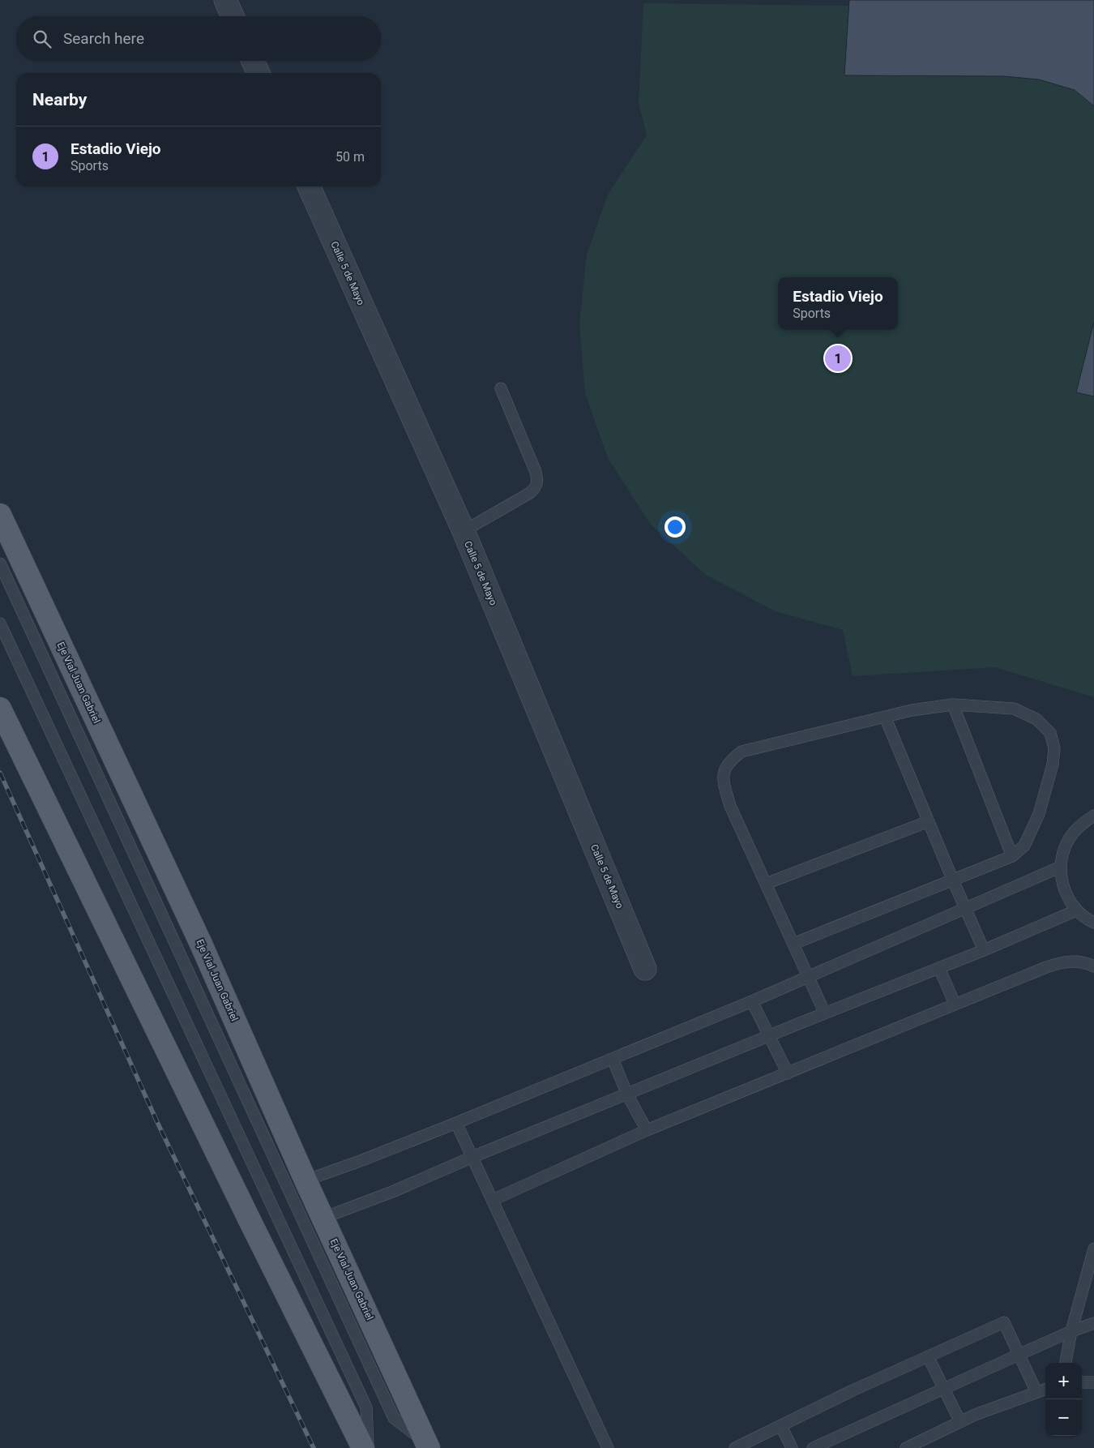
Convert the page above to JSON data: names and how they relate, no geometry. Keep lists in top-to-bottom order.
{
  "streets": {
    "main road": ["Eje Vial Juan Gabriel"],
    "street": ["Calle 5 de Mayo"]
  },
  "page": {
    "search": "Search here",
    "heading": "Nearby",
    "list": [
      {
        "mark": "1",
        "name": "Estadio Viejo",
        "note": "Sports",
        "value": "50 m"
      }
    ],
    "popup": ["Estadio Viejo", "Sports"],
    "pins": "1",
    "map_buttons": ["+", "−"]
  }
}
